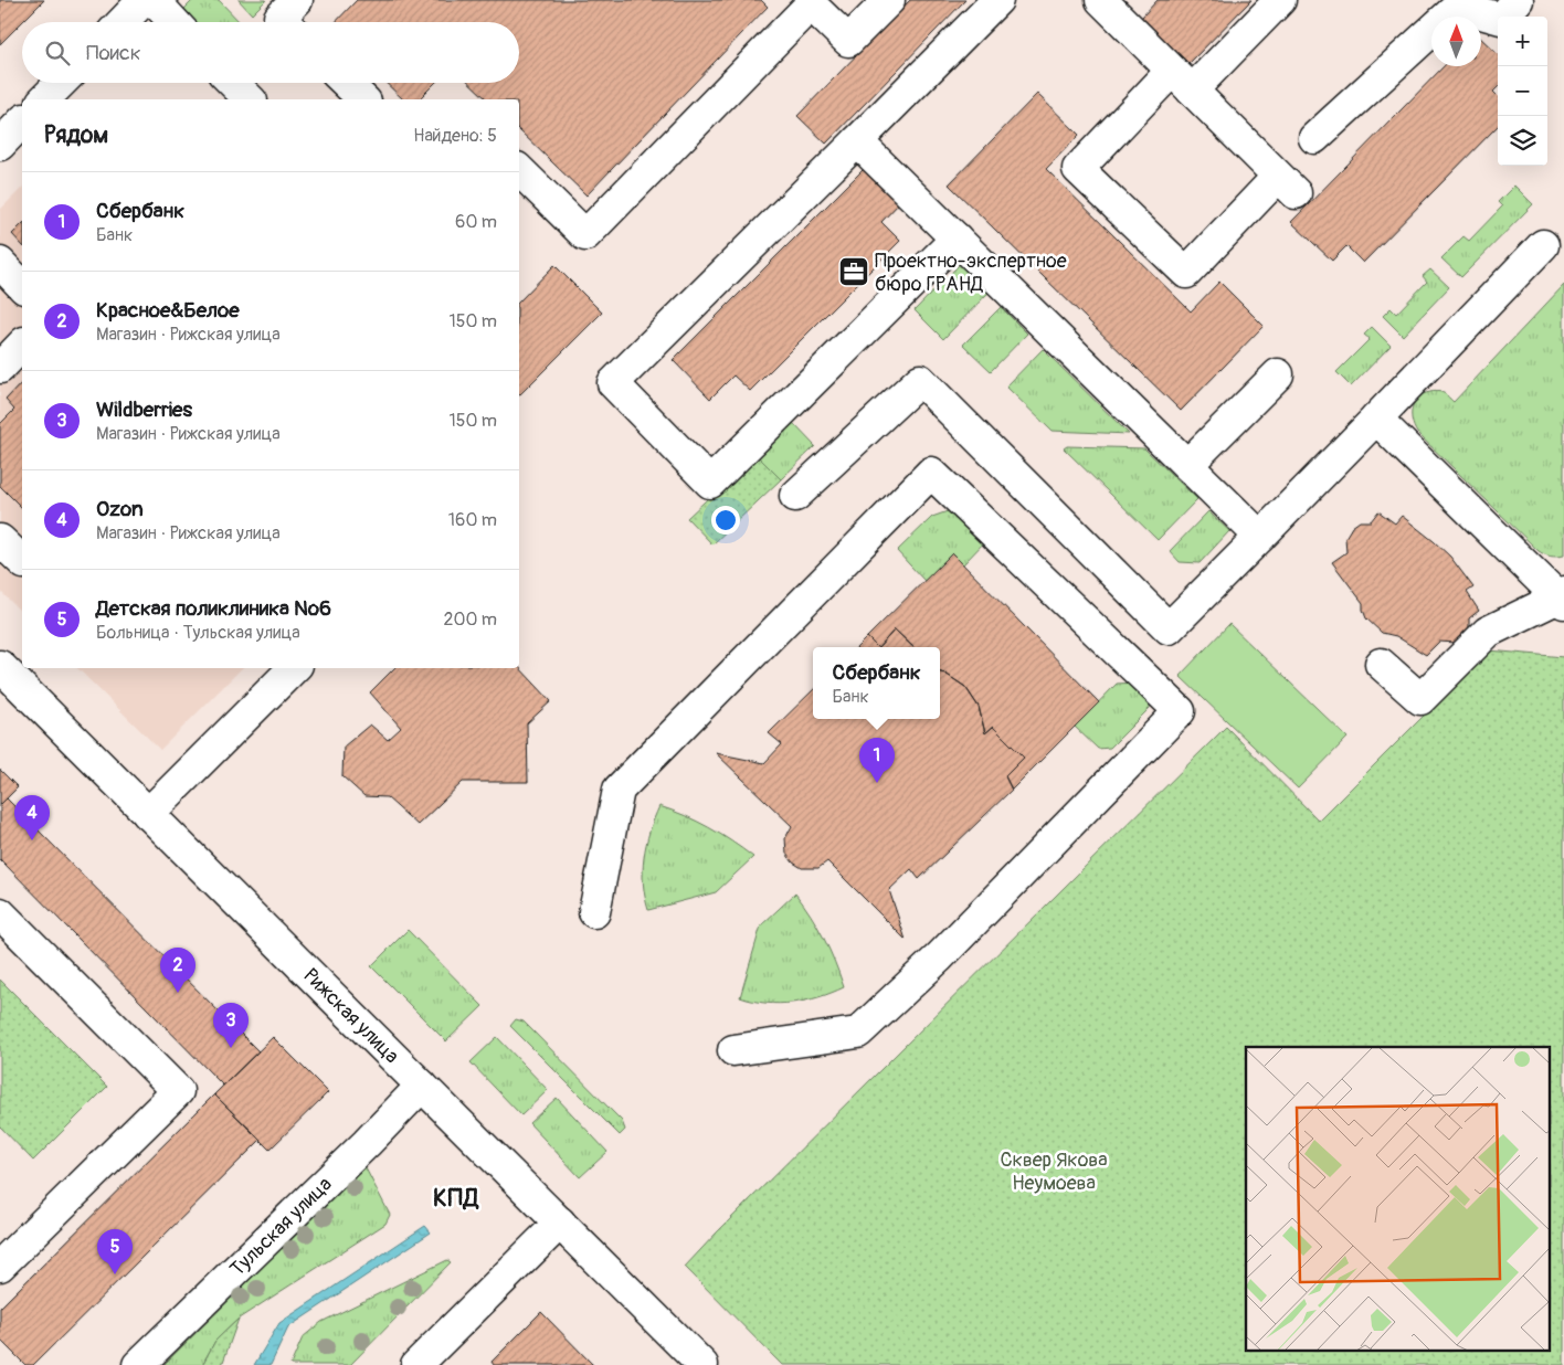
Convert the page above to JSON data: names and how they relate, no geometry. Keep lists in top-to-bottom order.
{
  "streets": {
    "street": ["Рижская улица", "Тульская улица"]
  },
  "crossings": [
    ["Рижская улица", "Тульская улица"]
  ],
  "districts": ["КПД"],
  "parks": ["Сквер Якова Неумоева"],
  "places": {
    "office": ["Проектно-экспертное бюро ГРАНД"]
  },
  "north": "top",
  "page": {
    "map_buttons": ["+", "−"],
    "search": "Поиск",
    "heading": ["Рядом", "Найдено: 5"],
    "list": [
      {
        "mark": "1",
        "name": "Сбербанк",
        "note": "Банк",
        "value": "60 m"
      },
      {
        "mark": "2",
        "name": "Красное&Белое",
        "note": "Магазин · Рижская улица",
        "value": "150 m"
      },
      {
        "mark": "3",
        "name": "Wildberries",
        "note": "Магазин · Рижская улица",
        "value": "150 m"
      },
      {
        "mark": "4",
        "name": "Ozon",
        "note": "Магазин · Рижская улица",
        "value": "160 m"
      },
      {
        "mark": "5",
        "name": "Детская поликлиника №6",
        "note": "Больница · Тульская улица",
        "value": "200 m"
      }
    ],
    "popup": ["Сбербанк", "Банк"],
    "pins": [
      "1",
      "4",
      "2",
      "3",
      "5"
    ]
  }
}
